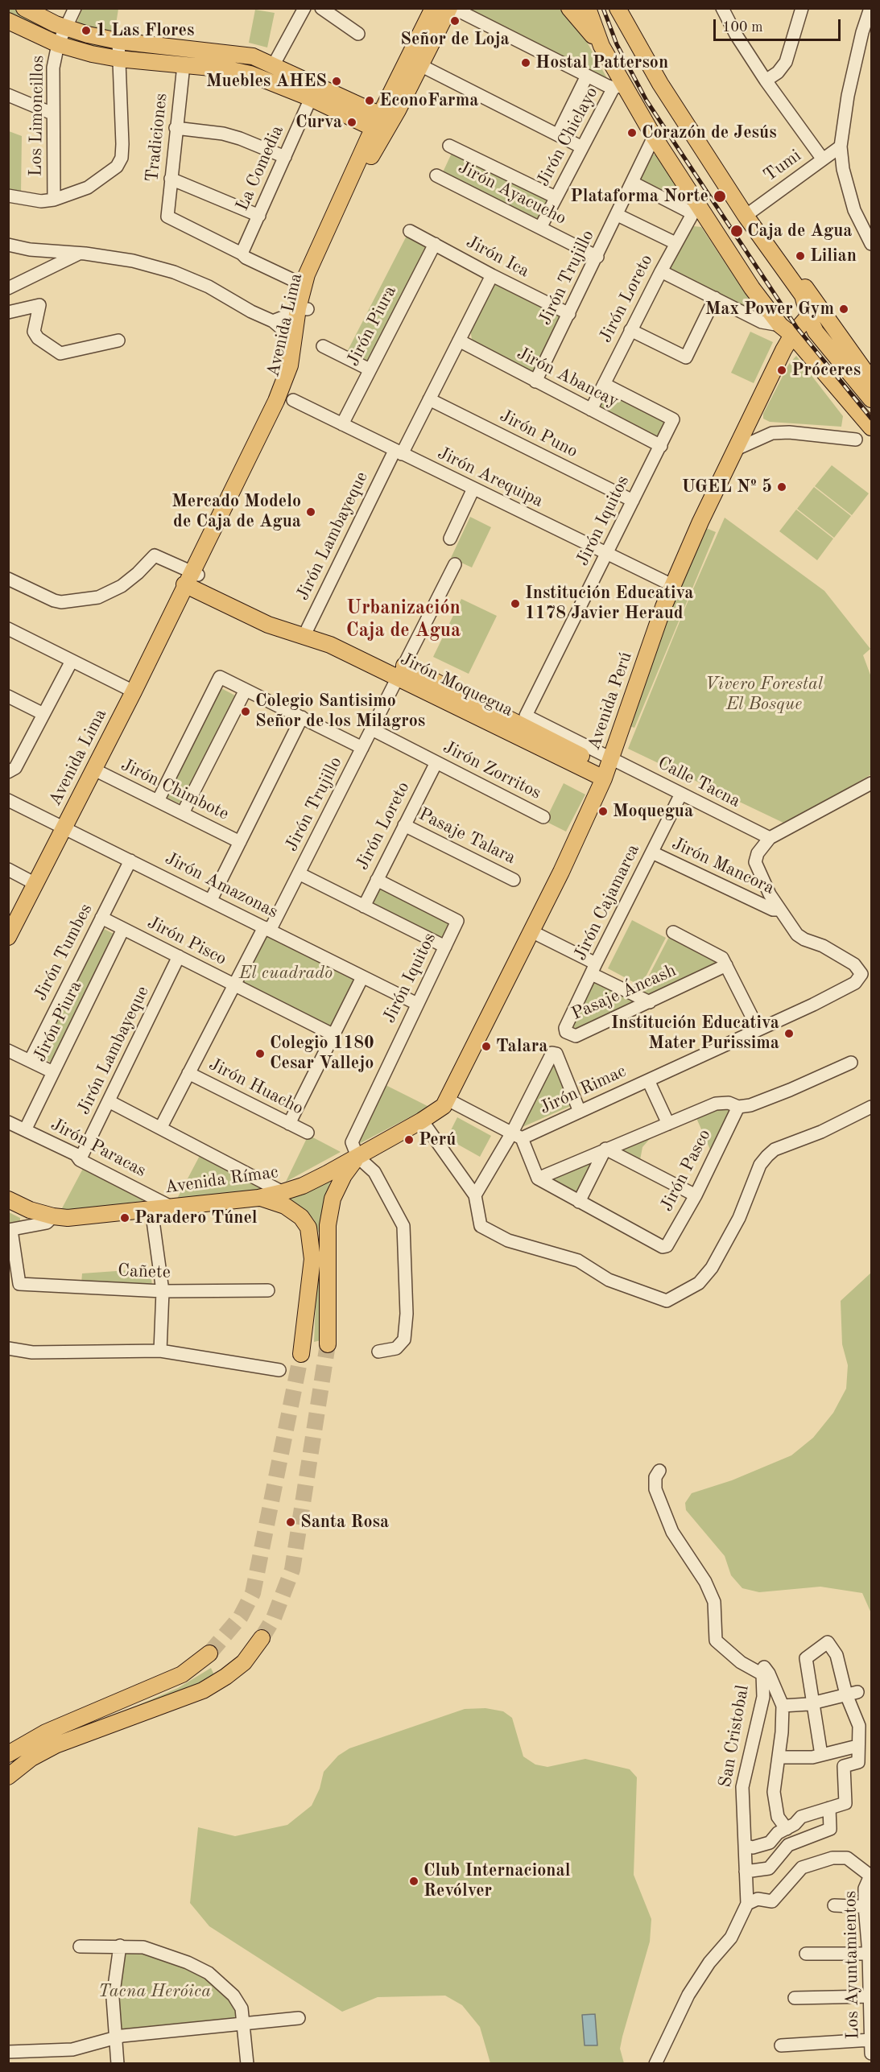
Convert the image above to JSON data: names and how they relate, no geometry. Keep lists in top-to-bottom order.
{
  "streets": {
    "main road": [
      "Avenida Lima",
      "Jirón Moquegua",
      "Avenida Perú",
      "Avenida Rímac"
    ],
    "street": [
      "Los Limoncillos",
      "Jirón Chiclayo",
      "Tradiciones",
      "Tumi",
      "La Comedia",
      "Jirón Ayacucho",
      "Jirón Ica",
      "Jirón Trujillo",
      "Jirón Loreto",
      "Jirón Piura",
      "Jirón Abancay",
      "Jirón Puno",
      "Jirón Arequipa",
      "Jirón Iquitos",
      "Jirón Lambayeque",
      "Jirón Zorritos",
      "Calle Tacna",
      "Jirón Chimbote",
      "Pasaje Talara",
      "Jirón Mancora",
      "Jirón Amazonas",
      "Jirón Cajamarca",
      "Jirón Pisco",
      "Jirón Tumbes",
      "Pasaje Áncash",
      "Jirón Huacho",
      "Jirón Rimac",
      "Jirón Paracas",
      "Jirón Pasco",
      "Cañete",
      "San Cristobal",
      "Los Ayuntamientos"
    ]
  },
  "crossings": [
    ["Jirón Chiclayo", "Jirón Ayacucho"],
    ["Tradiciones", "La Comedia"],
    ["Jirón Ayacucho", "Jirón Trujillo"],
    ["Jirón Ica", "Jirón Trujillo"],
    ["Jirón Ica", "Jirón Piura"],
    ["Jirón Ica", "Jirón Lambayeque"],
    ["Jirón Trujillo", "Jirón Abancay"],
    ["Jirón Trujillo", "Jirón Moquegua"],
    ["Jirón Trujillo", "Jirón Zorritos"],
    ["Jirón Trujillo", "Jirón Amazonas"],
    ["Jirón Trujillo", "Jirón Pisco"],
    ["Jirón Trujillo", "Jirón Huacho"],
    ["Jirón Loreto", "Jirón Abancay"],
    ["Jirón Loreto", "Jirón Iquitos"],
    ["Jirón Loreto", "Jirón Zorritos"],
    ["Jirón Loreto", "Pasaje Talara"],
    ["Avenida Lima", "Jirón Moquegua"],
    ["Avenida Lima", "Jirón Chimbote"],
    ["Avenida Lima", "Jirón Amazonas"],
    ["Jirón Piura", "Jirón Arequipa"],
    ["Jirón Piura", "Jirón Pisco"],
    ["Jirón Piura", "Jirón Paracas"],
    ["Jirón Abancay", "Jirón Iquitos"],
    ["Jirón Abancay", "Jirón Lambayeque"],
    ["Jirón Puno", "Jirón Iquitos"],
    ["Jirón Puno", "Jirón Lambayeque"],
    ["Jirón Arequipa", "Jirón Iquitos"],
    ["Jirón Arequipa", "Jirón Lambayeque"],
    ["Jirón Arequipa", "Avenida Perú"],
    ["Jirón Iquitos", "Calle Tacna"],
    ["Jirón Iquitos", "Jirón Amazonas"],
    ["Jirón Iquitos", "Avenida Rímac"],
    ["Jirón Lambayeque", "Jirón Moquegua"],
    ["Jirón Lambayeque", "Jirón Pisco"],
    ["Jirón Lambayeque", "Jirón Paracas"],
    ["Jirón Moquegua", "Avenida Perú"],
    ["Jirón Moquegua", "Calle Tacna"],
    ["Avenida Perú", "Calle Tacna"],
    ["Avenida Perú", "Avenida Rímac"],
    ["Calle Tacna", "Jirón Cajamarca"],
    ["Jirón Mancora", "Jirón Cajamarca"],
    ["Jirón Amazonas", "Jirón Tumbes"],
    ["Jirón Cajamarca", "Pasaje Áncash"],
    ["Jirón Pisco", "Jirón Tumbes"],
    ["Jirón Paracas", "Avenida Rímac"]
  ],
  "districts": ["Urbanización Caja de Agua"],
  "parks": ["Vivero Forestal El Bosque", "El cuadrado", "Tacna Heróica"],
  "places": [
    "Señor de Loja",
    "1 Las Flores",
    "Hostal Patterson",
    "Muebles AHES",
    "EconoFarma",
    "Curva",
    "Corazón de Jesús",
    "Plataforma Norte",
    "Caja de Agua",
    "Lilian",
    "Max Power Gym",
    "Próceres",
    "UGEL Nº 5",
    "Mercado Modelo de Caja de Agua",
    "Institución Educativa 1178 Javier Heraud",
    "Colegio Santisimo Señor de los Milagros",
    "Moquegua",
    "Institución Educativa Mater Purissima",
    "Talara",
    "Colegio 1180 Cesar Vallejo",
    "Perú",
    "Paradero Túnel",
    "Santa Rosa",
    "Club Internacional Revólver"
  ],
  "scale_bar": "100 m"
}
